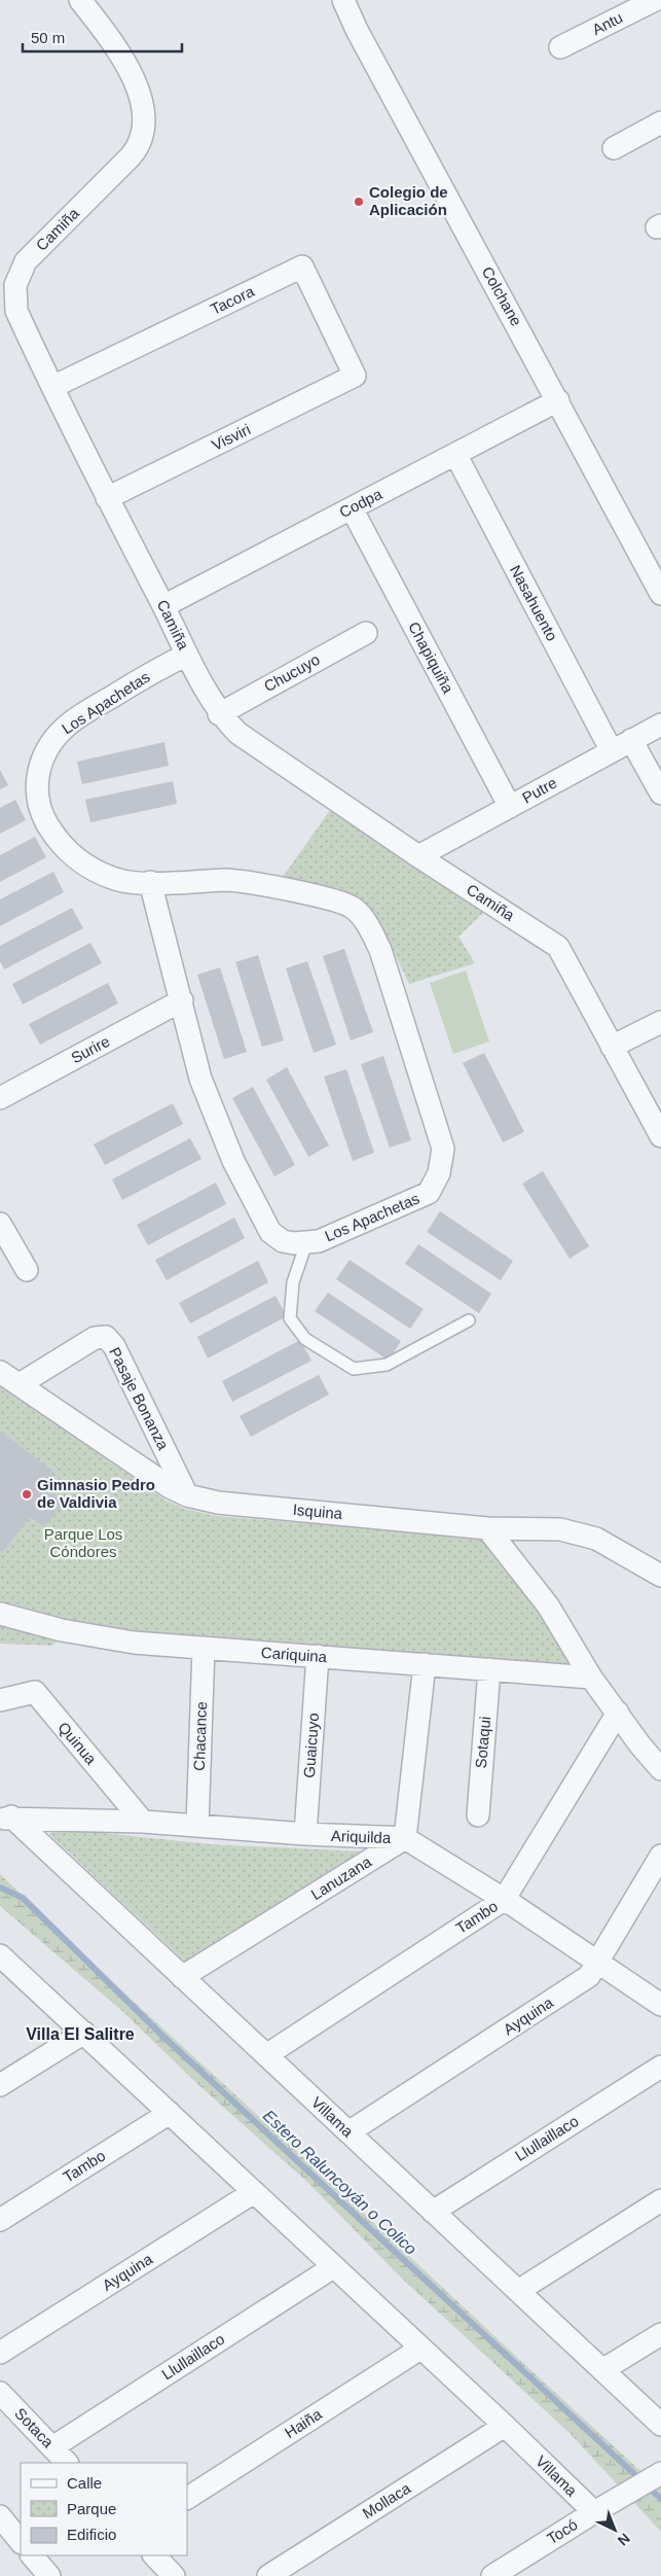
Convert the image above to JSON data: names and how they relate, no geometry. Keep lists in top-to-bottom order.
{
  "streets": {
    "street": [
      "Antu",
      "Camiña",
      "Colchane",
      "Tacora",
      "Visviri",
      "Codpa",
      "Nasahuento",
      "Chapiquiña",
      "Chucuyo",
      "Los Apachetas",
      "Putre",
      "Surire",
      "Pasaje Bonanza",
      "Isquina",
      "Cariquina",
      "Chacance",
      "Sotaqui",
      "Quinua",
      "Guaicuyo",
      "Ariquilda",
      "Lanuzana",
      "Tambo",
      "Ayquina",
      "Villama",
      "Llullaillaco",
      "Haiña",
      "Sotaca",
      "Mollaca",
      "Tocó"
    ]
  },
  "crossings": [
    ["Camiña", "Tacora"],
    ["Camiña", "Visviri"],
    ["Camiña", "Codpa"],
    ["Camiña", "Chucuyo"],
    ["Camiña", "Los Apachetas"],
    ["Camiña", "Putre"],
    ["Colchane", "Codpa"],
    ["Tacora", "Visviri"],
    ["Codpa", "Nasahuento"],
    ["Codpa", "Chapiquiña"],
    ["Nasahuento", "Putre"],
    ["Chapiquiña", "Putre"],
    ["Los Apachetas", "Surire"],
    ["Pasaje Bonanza", "Isquina"],
    ["Cariquina", "Chacance"],
    ["Cariquina", "Sotaqui"],
    ["Cariquina", "Guaicuyo"],
    ["Chacance", "Ariquilda"],
    ["Quinua", "Ariquilda"],
    ["Guaicuyo", "Ariquilda"],
    ["Ariquilda", "Lanuzana"],
    ["Ariquilda", "Tambo"],
    ["Ariquilda", "Ayquina"],
    ["Ariquilda", "Villama"],
    ["Lanuzana", "Villama"],
    ["Tambo", "Villama"],
    ["Ayquina", "Villama"],
    ["Villama", "Llullaillaco"],
    ["Villama", "Haiña"],
    ["Villama", "Mollaca"],
    ["Villama", "Tocó"],
    ["Llullaillaco", "Sotaca"]
  ],
  "districts": ["Villa El Salitre"],
  "water": ["Estero Raluncoyán o Colico"],
  "parks": ["Parque Los Cóndores"],
  "places": ["Colegio de Aplicación", "Gimnasio Pedro de Valdivia"],
  "legend": ["Calle", "Parque", "Edificio"],
  "scale_bar": "50 m",
  "north": "bottom right"
}
